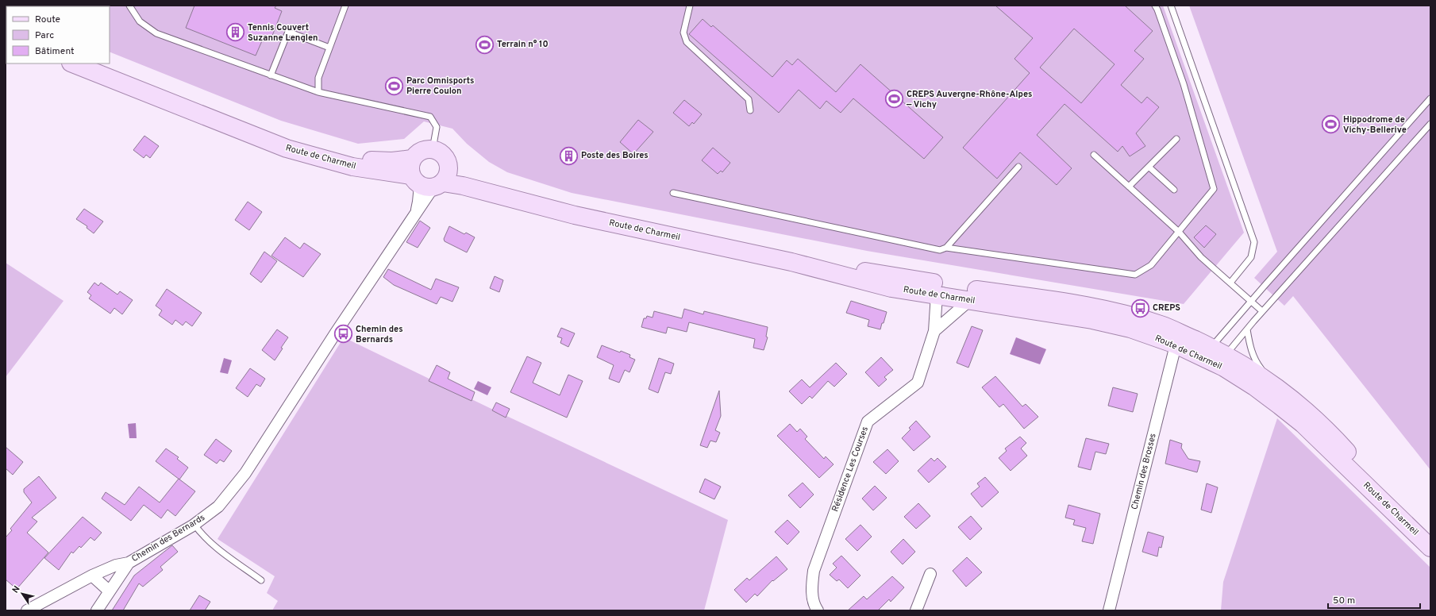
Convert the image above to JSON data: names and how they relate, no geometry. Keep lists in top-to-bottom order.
{
  "streets": {
    "main road": ["Route de Charmeil"],
    "street": ["Résidence Les Courses", "Chemin des Brosses", "Chemin des Bernards"]
  },
  "crossings": [
    ["Route de Charmeil", "Résidence Les Courses"],
    ["Route de Charmeil", "Chemin des Brosses"],
    ["Route de Charmeil", "Chemin des Bernards"]
  ],
  "places": {
    "building": ["Tennis Couvert Suzanne Lenglen", "Poste des Boires"],
    "sports": [
      "Terrain n° 10",
      "Parc Omnisports Pierre Coulon",
      "CREPS Auvergne-Rhône-Alpes — Vichy",
      "Hippodrome de Vichy-Bellerive"
    ],
    "bus stop": ["CREPS", "Chemin des Bernards"]
  },
  "legend": ["Route", "Parc", "Bâtiment"],
  "scale_bar": "50 m",
  "north": "top left"
}
